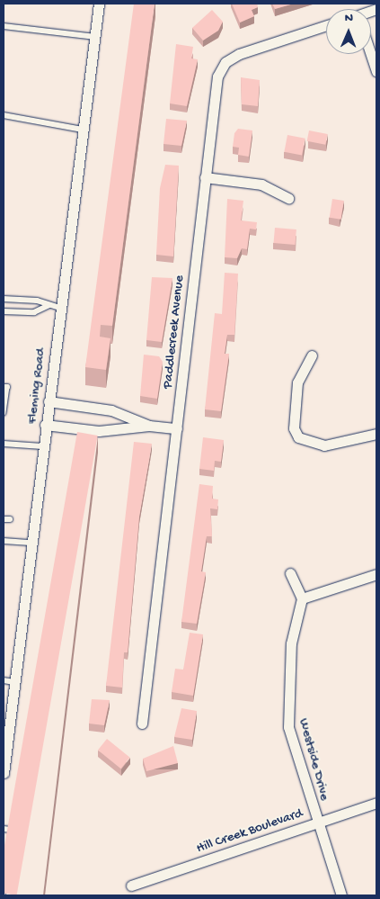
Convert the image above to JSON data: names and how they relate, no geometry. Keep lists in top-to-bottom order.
{
  "streets": {
    "street": [
      "Paddlecreek Avenue",
      "Fleming Road",
      "Westside Drive",
      "Hill Creek Boulevard"
    ]
  },
  "crossings": [
    ["Westside Drive", "Hill Creek Boulevard"]
  ],
  "north": "top"
}
